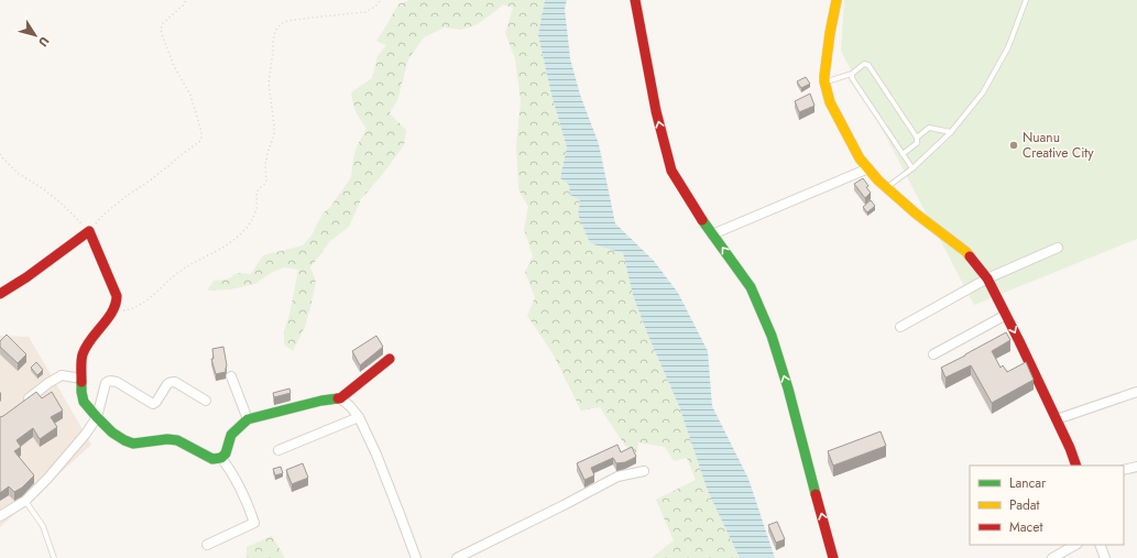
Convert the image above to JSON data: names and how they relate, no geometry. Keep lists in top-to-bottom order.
{
  "places": ["Nuanu Creative City"],
  "legend": ["Lancar", "Padat", "Macet"],
  "north": "bottom right"
}
